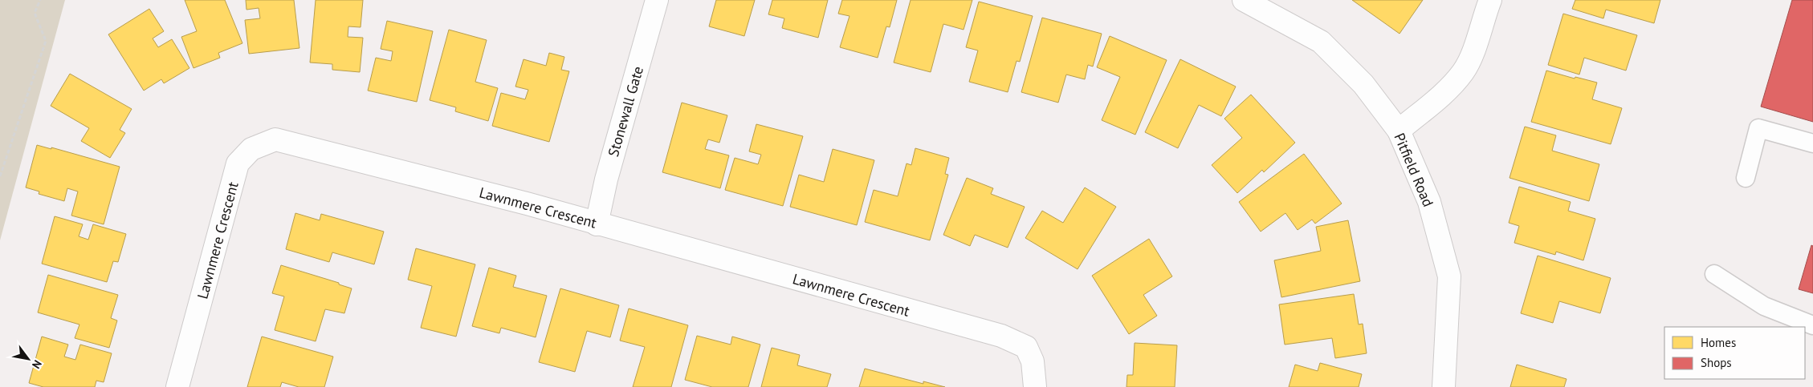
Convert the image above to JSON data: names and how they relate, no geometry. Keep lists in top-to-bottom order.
{
  "streets": {
    "street": ["Stonewall Gate", "Pitfield Road", "Lawnmere Crescent"]
  },
  "crossings": [
    ["Stonewall Gate", "Lawnmere Crescent"]
  ],
  "legend": ["Homes", "Shops"],
  "north": "bottom right"
}
